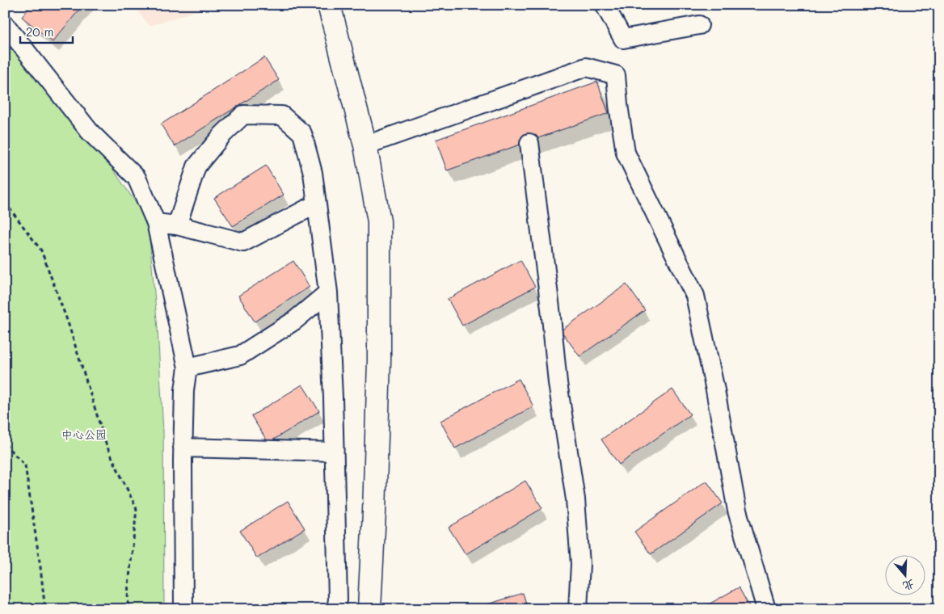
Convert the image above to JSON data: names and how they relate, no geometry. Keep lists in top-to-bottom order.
{
  "parks": ["中心公园"],
  "scale_bar": "20 m",
  "north": "bottom"
}
